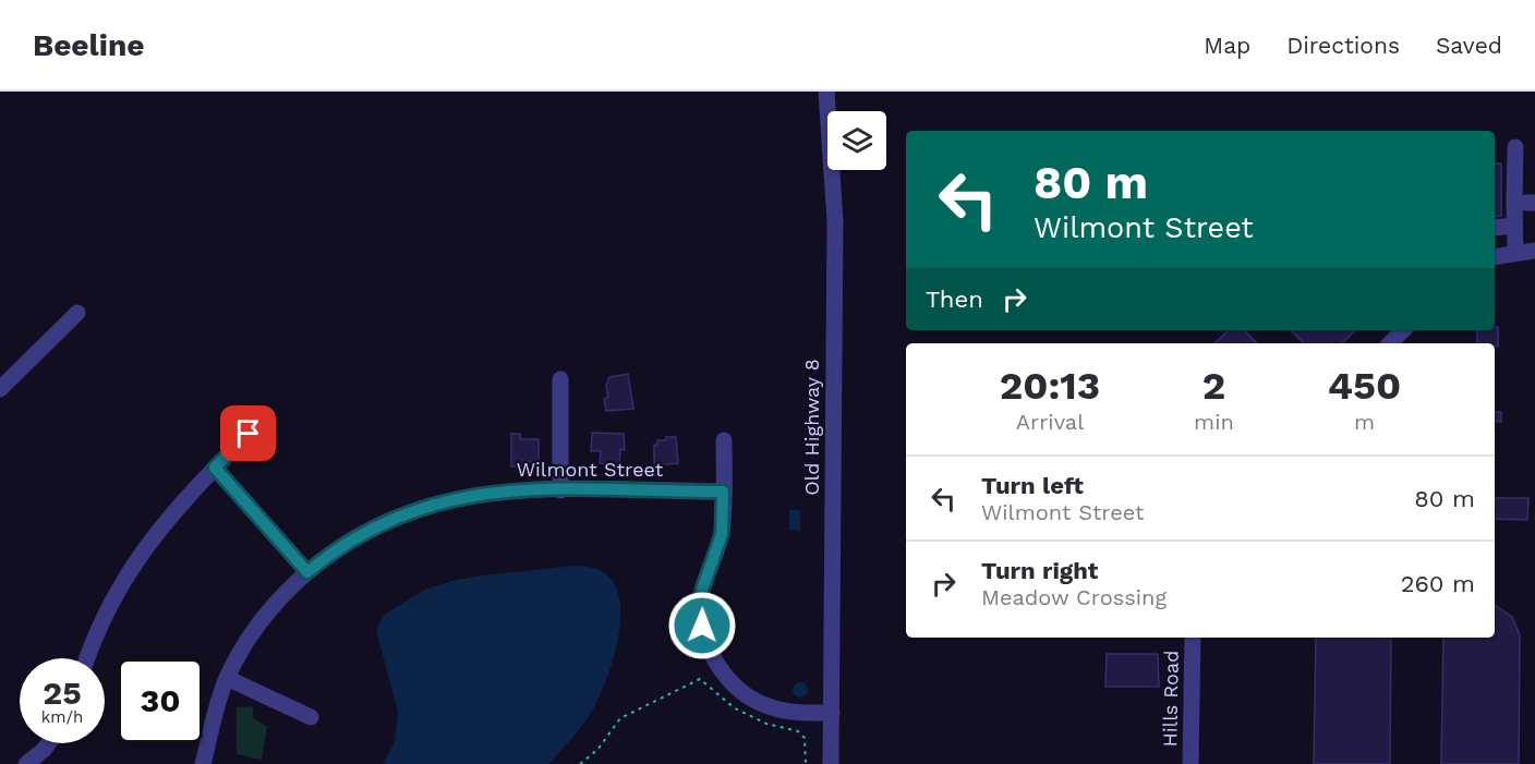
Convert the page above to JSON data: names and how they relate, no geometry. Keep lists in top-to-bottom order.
{
  "streets": {
    "street": ["Old Highway 8", "Wilmont Street", "Hills Road"]
  },
  "page": {
    "header": "Beeline",
    "nav": ["Map", "Directions", "Saved"],
    "turn": ["80 m", "Wilmont Street"],
    "then": "Then",
    "eta": [
      "20:13",
      "Arrival",
      "2",
      "min",
      "450",
      "m"
    ],
    "list": [
      {
        "name": "Turn left",
        "note": "Wilmont Street",
        "value": "80 m"
      },
      {
        "name": "Turn right",
        "note": "Meadow Crossing",
        "value": "260 m"
      }
    ],
    "speed": "25 km/h",
    "limit": "30"
  }
}
